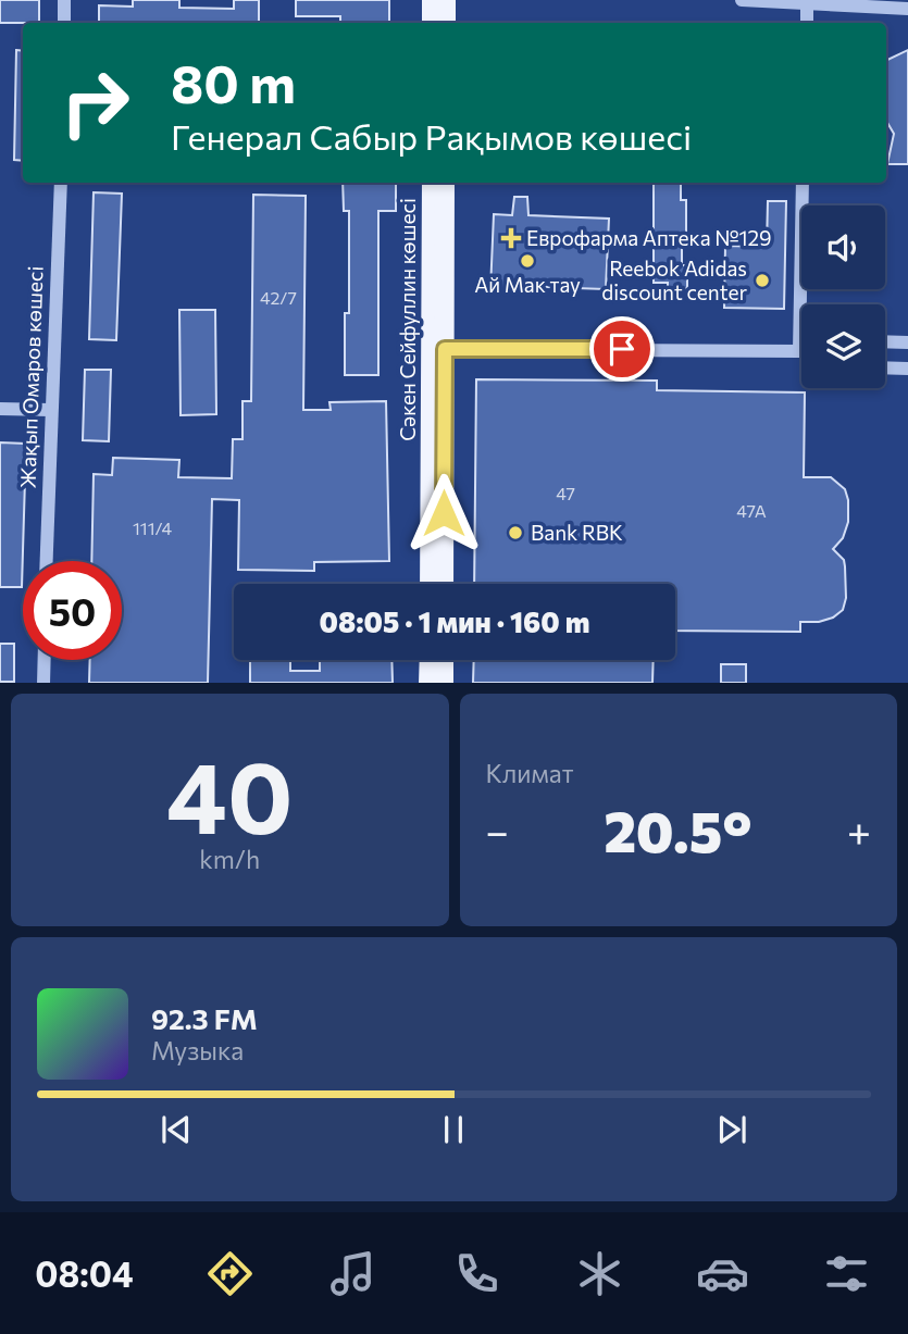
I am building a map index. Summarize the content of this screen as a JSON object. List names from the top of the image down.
{
  "streets": {
    "main road": ["Сәкен Сейфуллин көшесі"],
    "street": ["Жақып Омаров көшесі"]
  },
  "places": {
    "health": ["Еврофарма Аптека №129"],
    "other": ["Ай Мак тау", "Reebok Adidas discount center", "Bank RBK"]
  },
  "house_numbers": [
    "42/7",
    "47",
    "47А",
    "111/4"
  ],
  "page": {
    "turn": ["80 m", "Генерал Сабыр Рақымов көшесі"],
    "limit": "50",
    "trip": "08:05 · 1 мин · 160 m",
    "tile": [
      ["40", "km/h"],
      "Климат"
    ],
    "heat": ["−", "20.5°", "+"],
    "song": ["92.3 FM", "Музыка"],
    "tabs": "08:04"
  }
}
